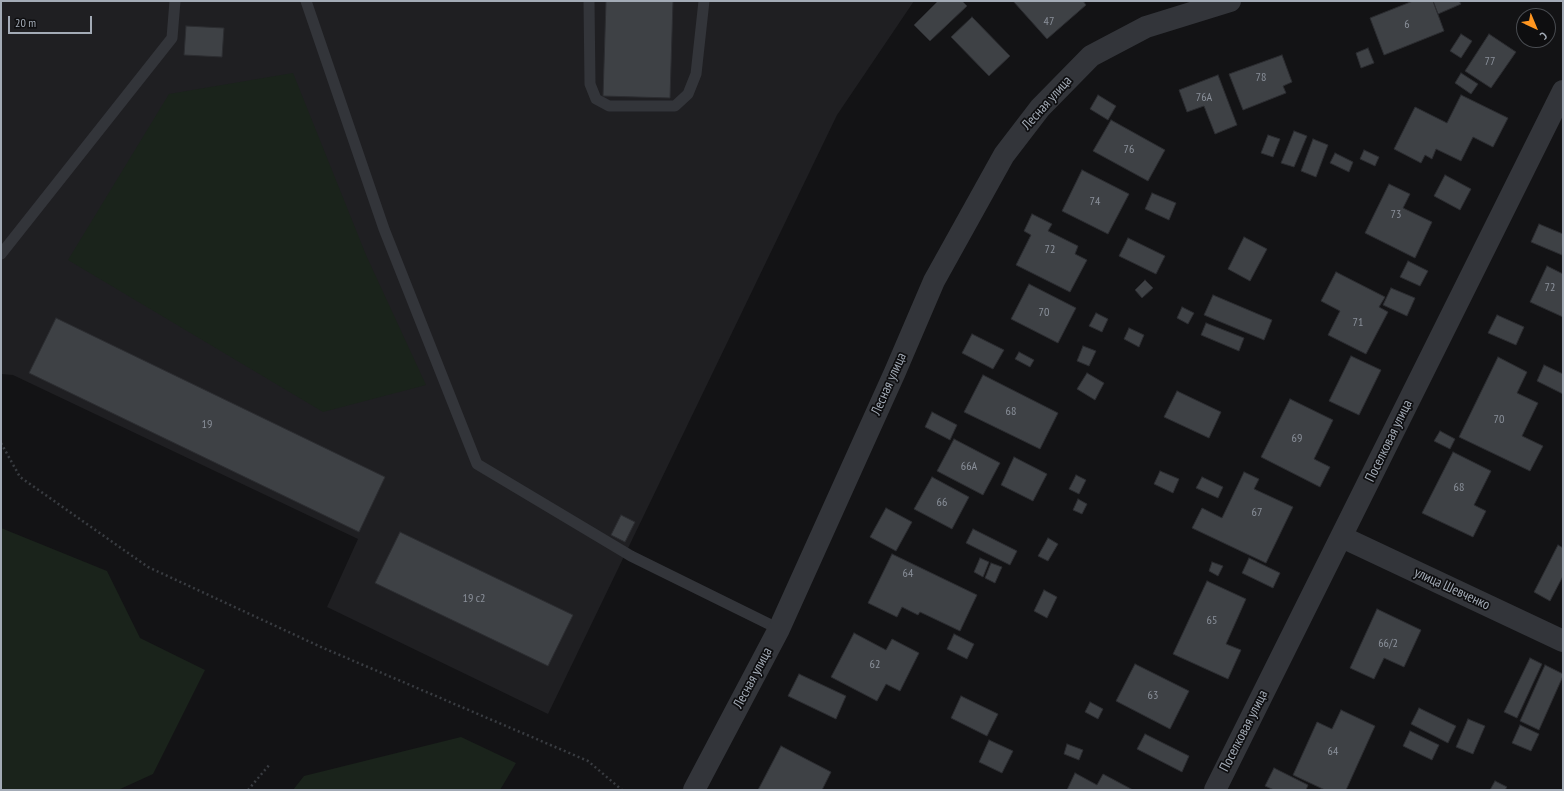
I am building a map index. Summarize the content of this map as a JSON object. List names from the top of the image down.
{
  "streets": {
    "street": ["Лесная улица", "Поселковая улица", "улица Шевченко"]
  },
  "crossings": [
    ["Поселковая улица", "улица Шевченко"]
  ],
  "house_numbers": [
    "47",
    "6",
    "77",
    "78",
    "76А",
    "76",
    "74",
    "73",
    "72",
    "72",
    "70",
    "71",
    "68",
    "70",
    "19",
    "69",
    "66А",
    "68",
    "66",
    "67",
    "64",
    "19 с2",
    "65",
    "66/2",
    "62",
    "63",
    "64"
  ],
  "scale_bar": "20 m",
  "north": "bottom right"
}
